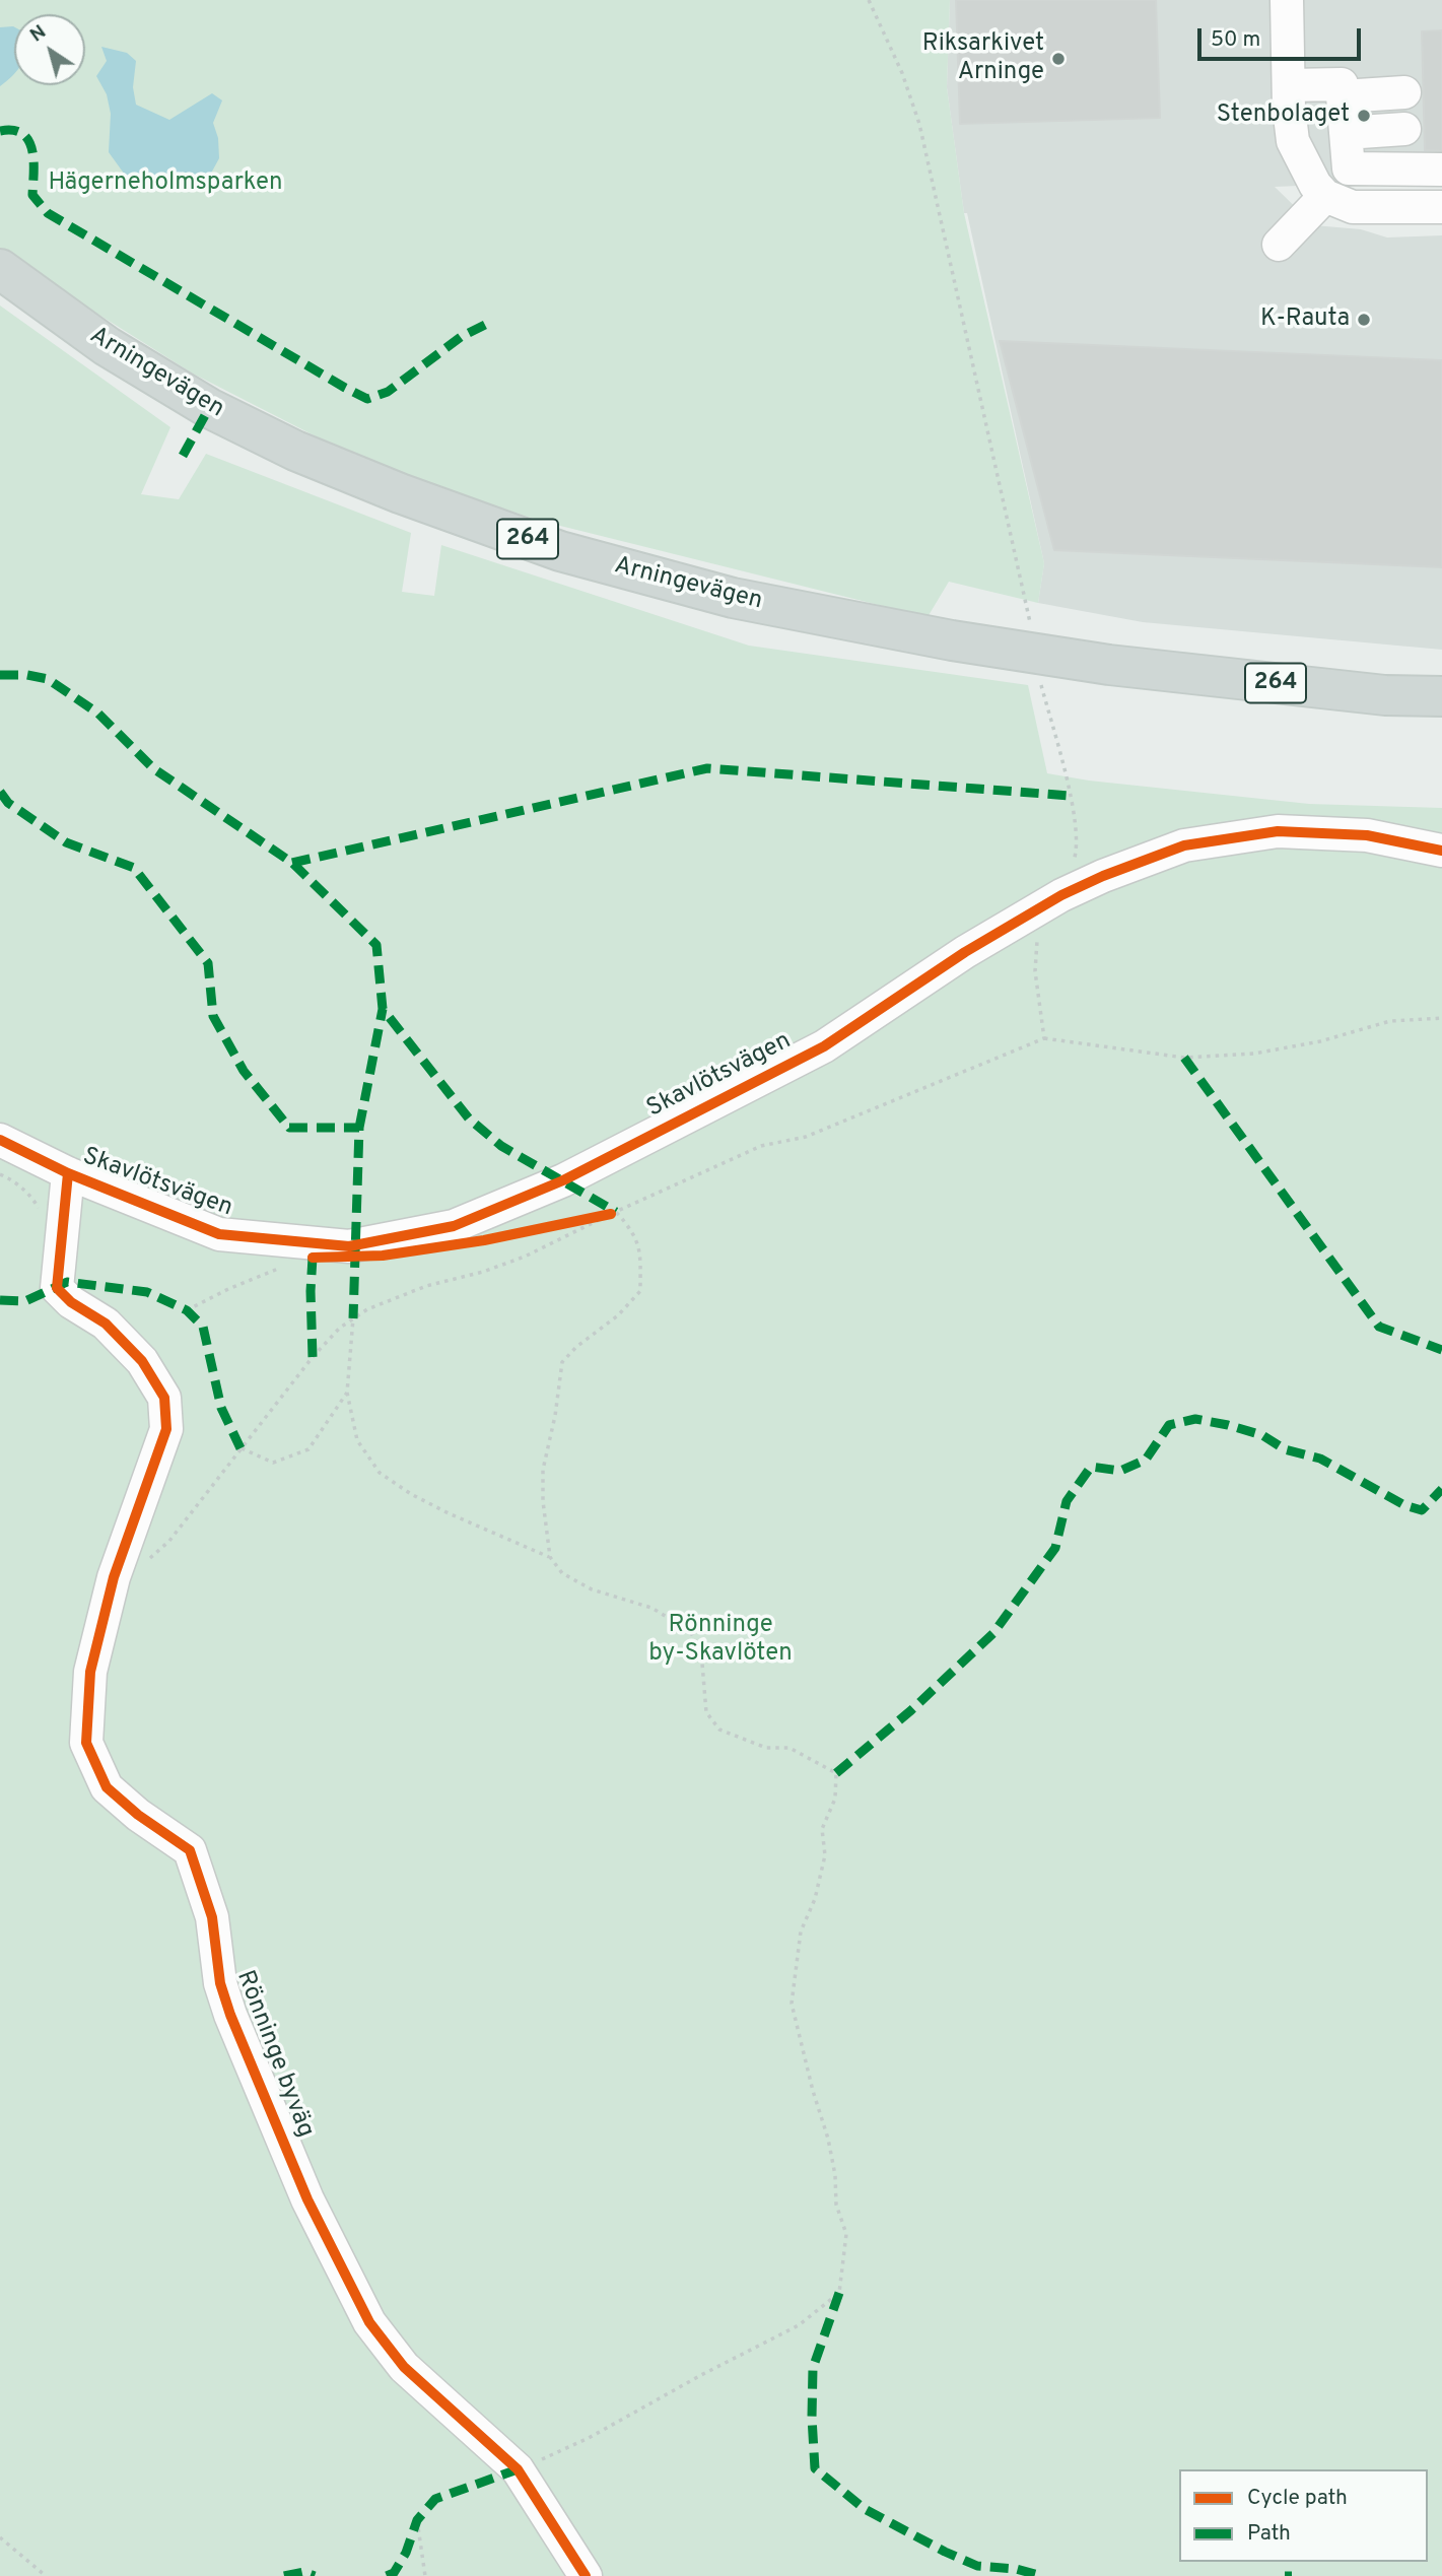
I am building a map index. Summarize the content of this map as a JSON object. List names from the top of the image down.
{
  "streets": {
    "main road": ["Arningevägen", "264"],
    "street": ["Skavlötsvägen", "Rönninge byväg"]
  },
  "crossings": [
    ["Skavlötsvägen", "Rönninge byväg"]
  ],
  "parks": ["Hägerneholmsparken", "Rönninge by-Skavlöten"],
  "places": ["Riksarkivet Arninge", "Stenbolaget", "K-Rauta"],
  "legend": ["Cycle path", "Path"],
  "scale_bar": "50 m",
  "north": "top left"
}
